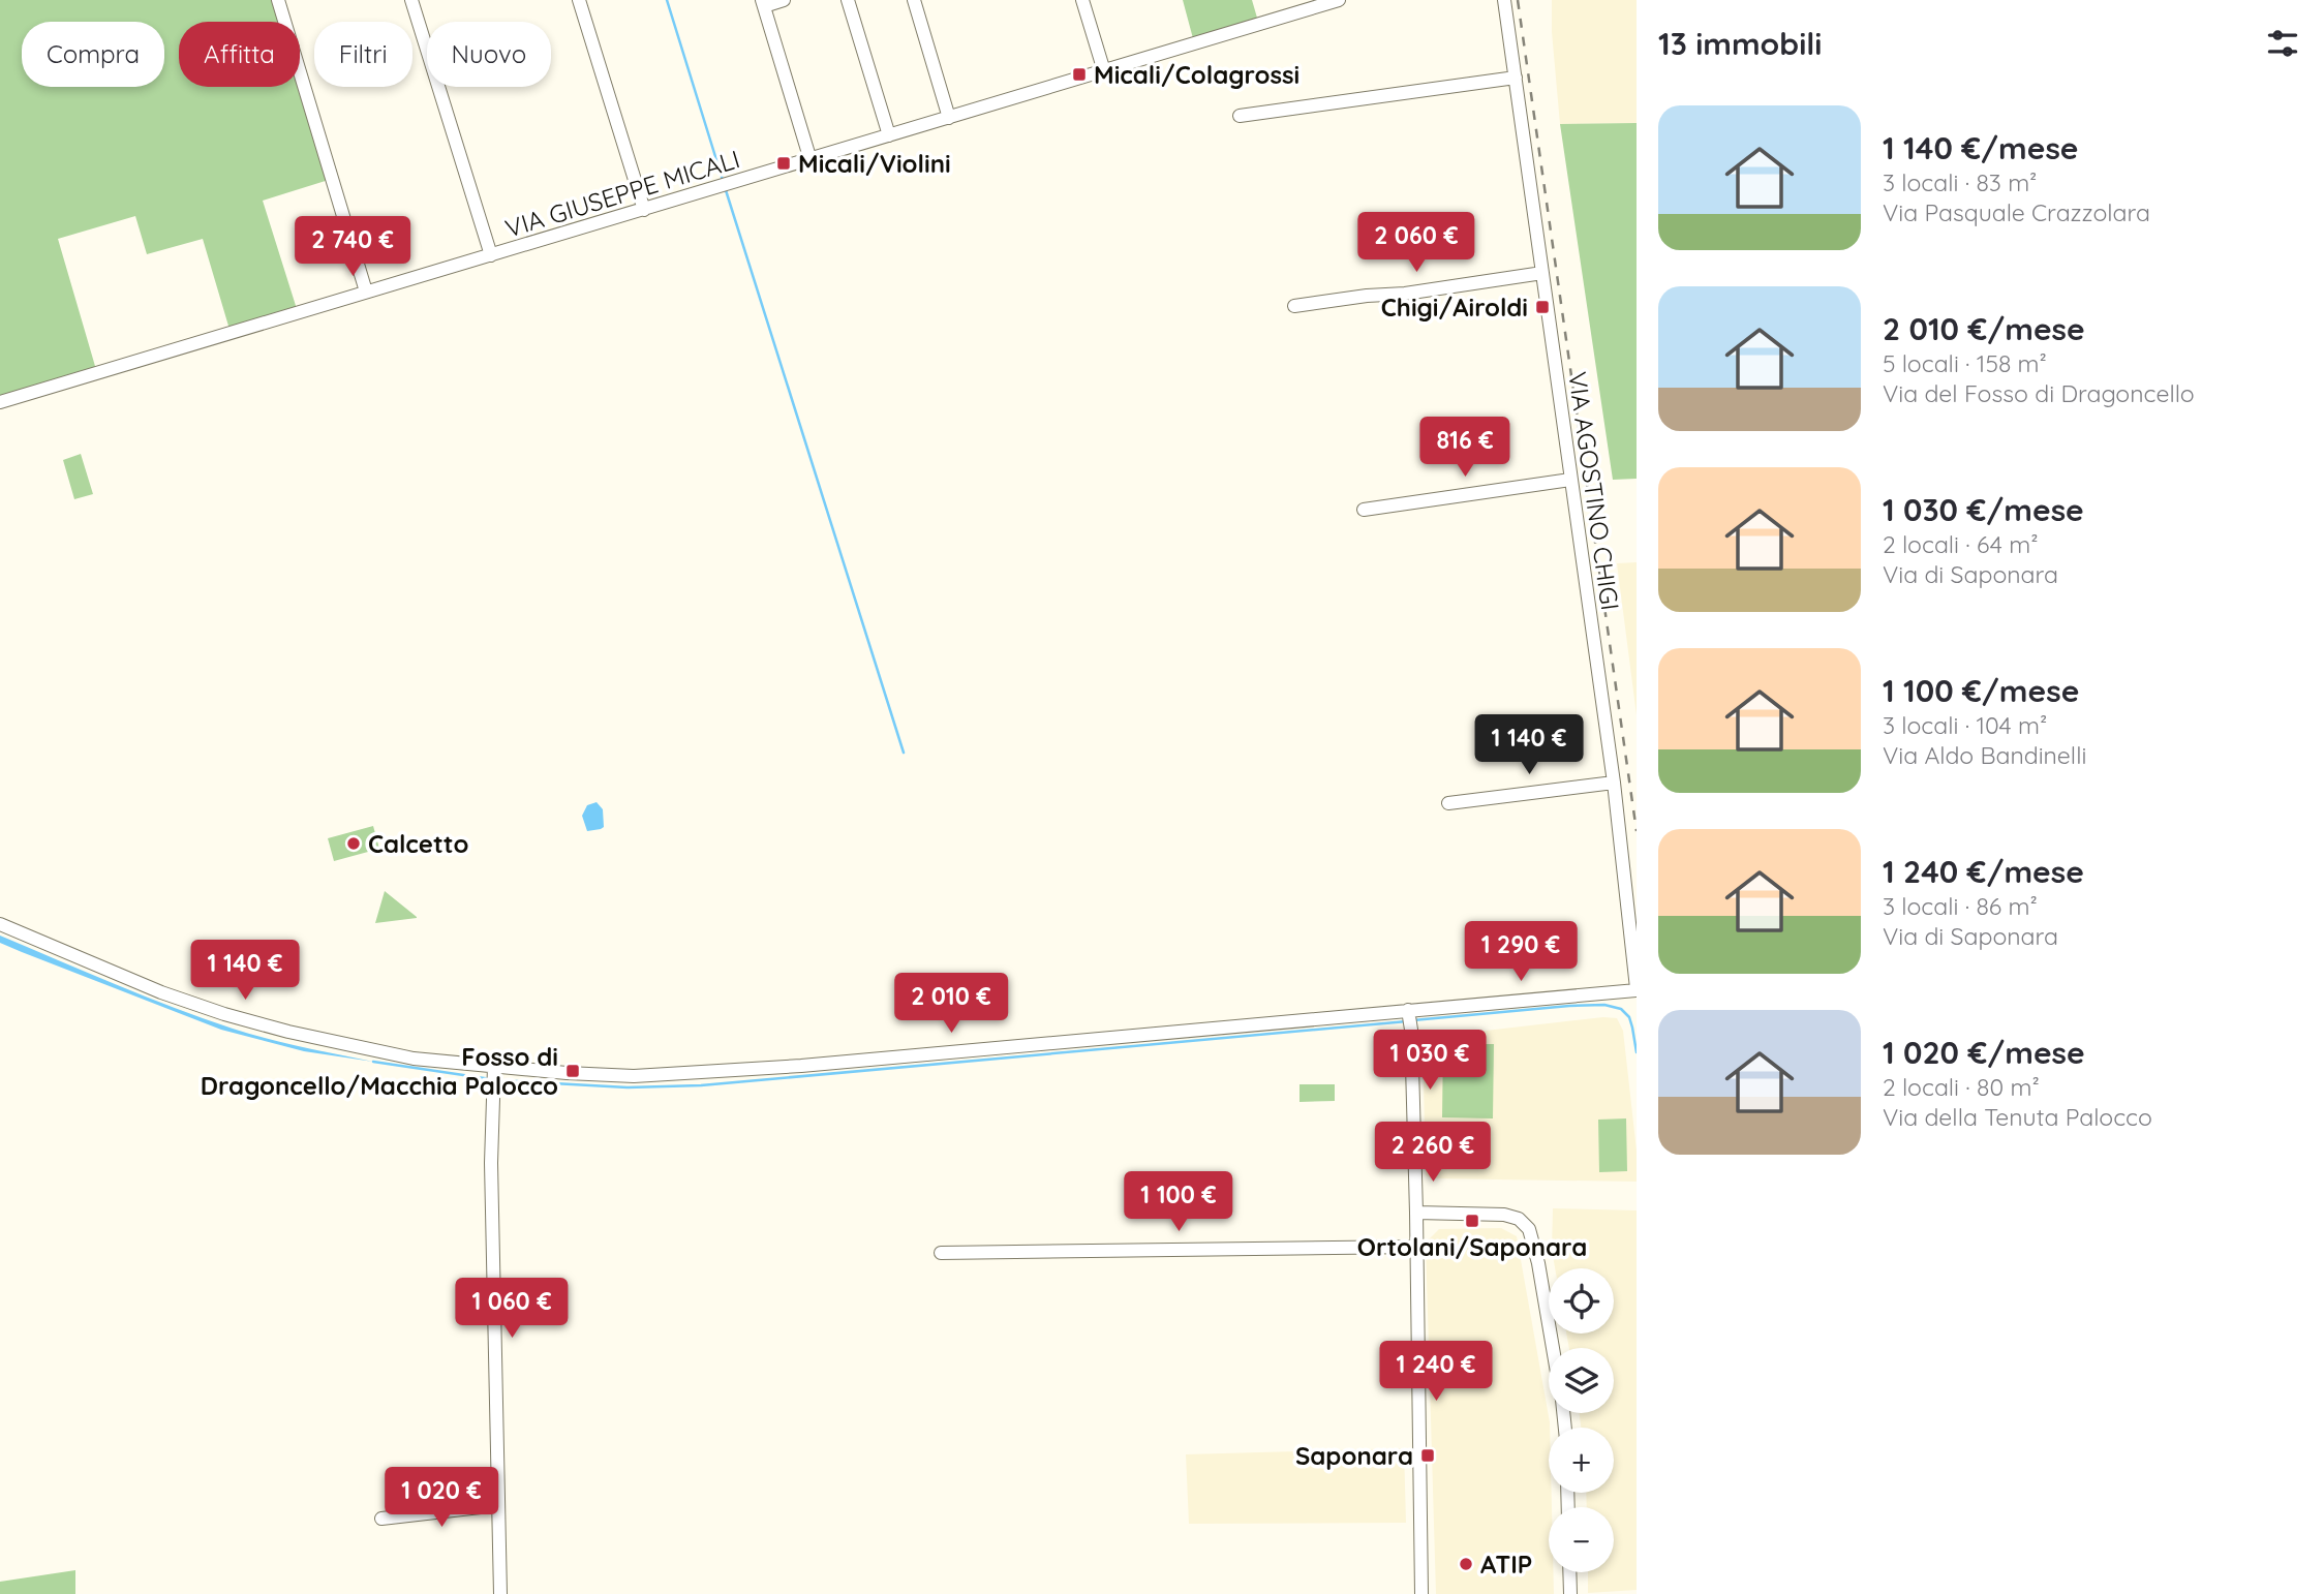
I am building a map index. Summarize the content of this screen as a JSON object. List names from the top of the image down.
{
  "streets": {
    "street": ["VIA GIUSEPPE MICALI", "VIA AGOSTINO CHIGI"]
  },
  "places": {
    "transit": [
      "Micali/Colagrossi",
      "Micali/Violini",
      "Chigi/Airoldi",
      "Fosso di Dragoncello/Macchia Palocco",
      "Ortolani/Saponara",
      "Saponara"
    ],
    "other": ["Calcetto", "ATIP"]
  },
  "page": {
    "heading": "13 immobili",
    "chip": [
      "Compra",
      "Affitta",
      "Filtri",
      "Nuovo"
    ],
    "list": [
      {
        "name": "1 140 €/mese",
        "note": "3 locali · 83 m² · Via Pasquale Crazzolara"
      },
      {
        "name": "2 010 €/mese",
        "note": "5 locali · 158 m² · Via del Fosso di Dragoncello"
      },
      {
        "name": "1 030 €/mese",
        "note": "2 locali · 64 m² · Via di Saponara"
      },
      {
        "name": "1 100 €/mese",
        "note": "3 locali · 104 m² · Via Aldo Bandinelli"
      },
      {
        "name": "1 240 €/mese",
        "note": "3 locali · 86 m² · Via di Saponara"
      },
      {
        "name": "1 020 €/mese",
        "note": "2 locali · 80 m² · Via della Tenuta Palocco"
      }
    ],
    "price": [
      "2 060 €",
      "2 740 €",
      "816 €",
      "1 140 €",
      "1 290 €",
      "1 140 €",
      "2 010 €",
      "1 030 €",
      "2 260 €",
      "1 100 €",
      "1 060 €",
      "1 240 €",
      "1 020 €"
    ],
    "map_buttons": ["+", "−"]
  }
}
